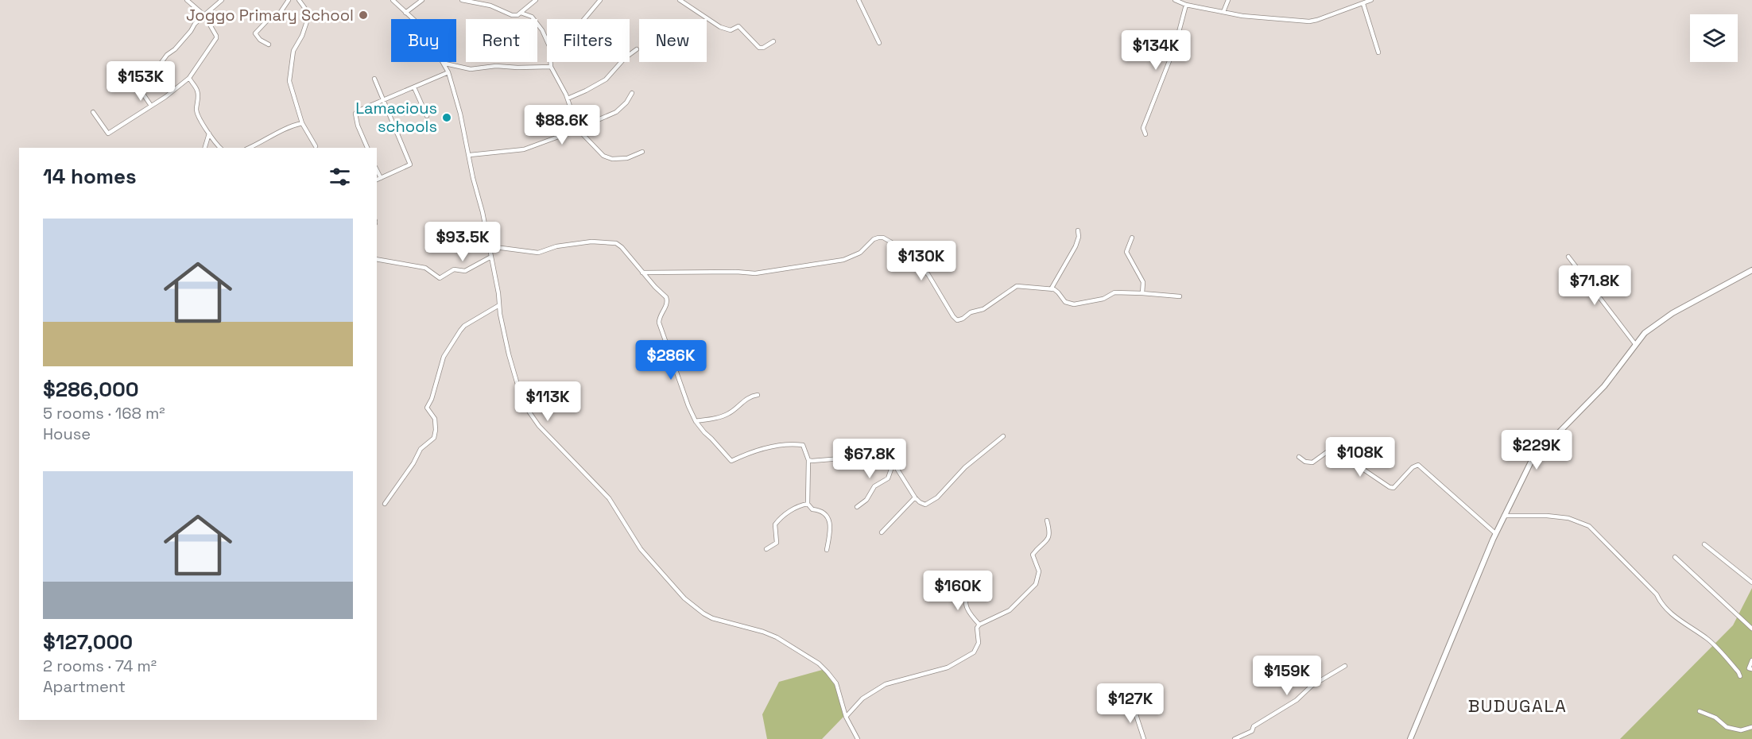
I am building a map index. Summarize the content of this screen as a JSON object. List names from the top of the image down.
{
  "districts": ["BUDUGALA"],
  "places": ["Joggo Primary School", "Lamacious schools"],
  "page": {
    "chip": [
      "Buy",
      "Rent",
      "Filters",
      "New"
    ],
    "price": [
      "$134K",
      "$153K",
      "$88.6K",
      "$93.5K",
      "$130K",
      "$71.8K",
      "$286K",
      "$113K",
      "$229K",
      "$108K",
      "$67.8K",
      "$160K",
      "$159K",
      "$127K"
    ],
    "heading": "14 homes",
    "list": [
      {
        "name": "$286,000",
        "note": "5 rooms · 168 m² · House"
      },
      {
        "name": "$127,000",
        "note": "2 rooms · 74 m² · Apartment"
      }
    ]
  }
}
